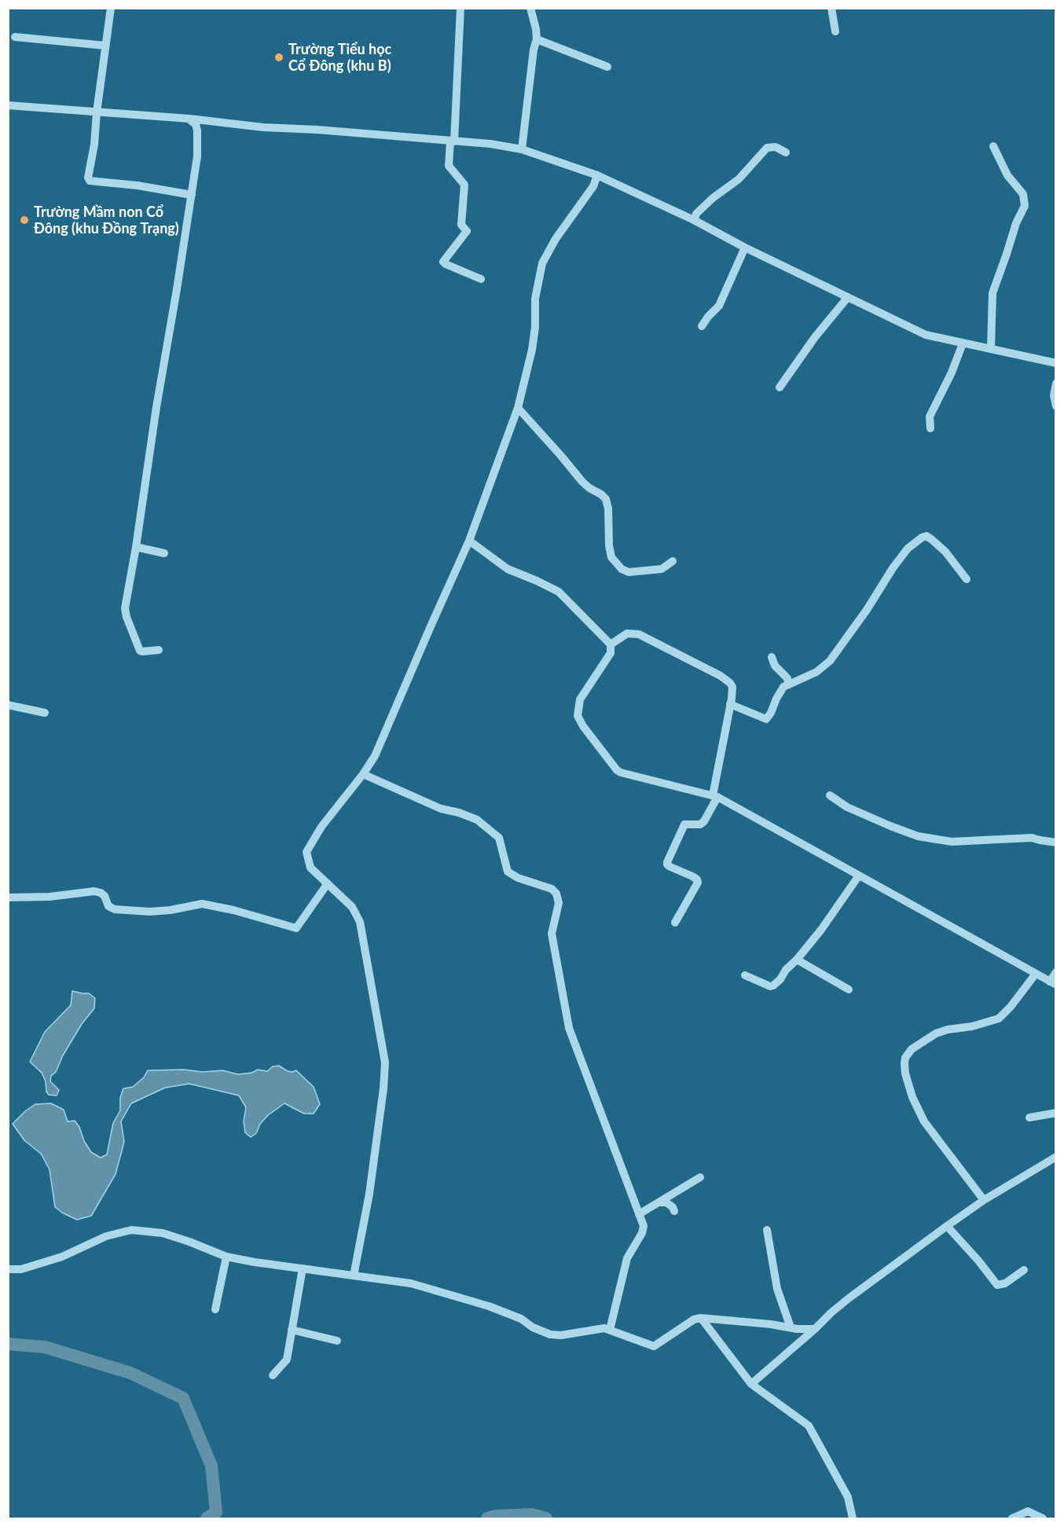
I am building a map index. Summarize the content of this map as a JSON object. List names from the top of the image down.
{
  "places": ["Trường Tiểu học Cổ Đông (khu B)", "Trường Mầm non Cổ Đông (khu Đồng Trạng)"]
}
